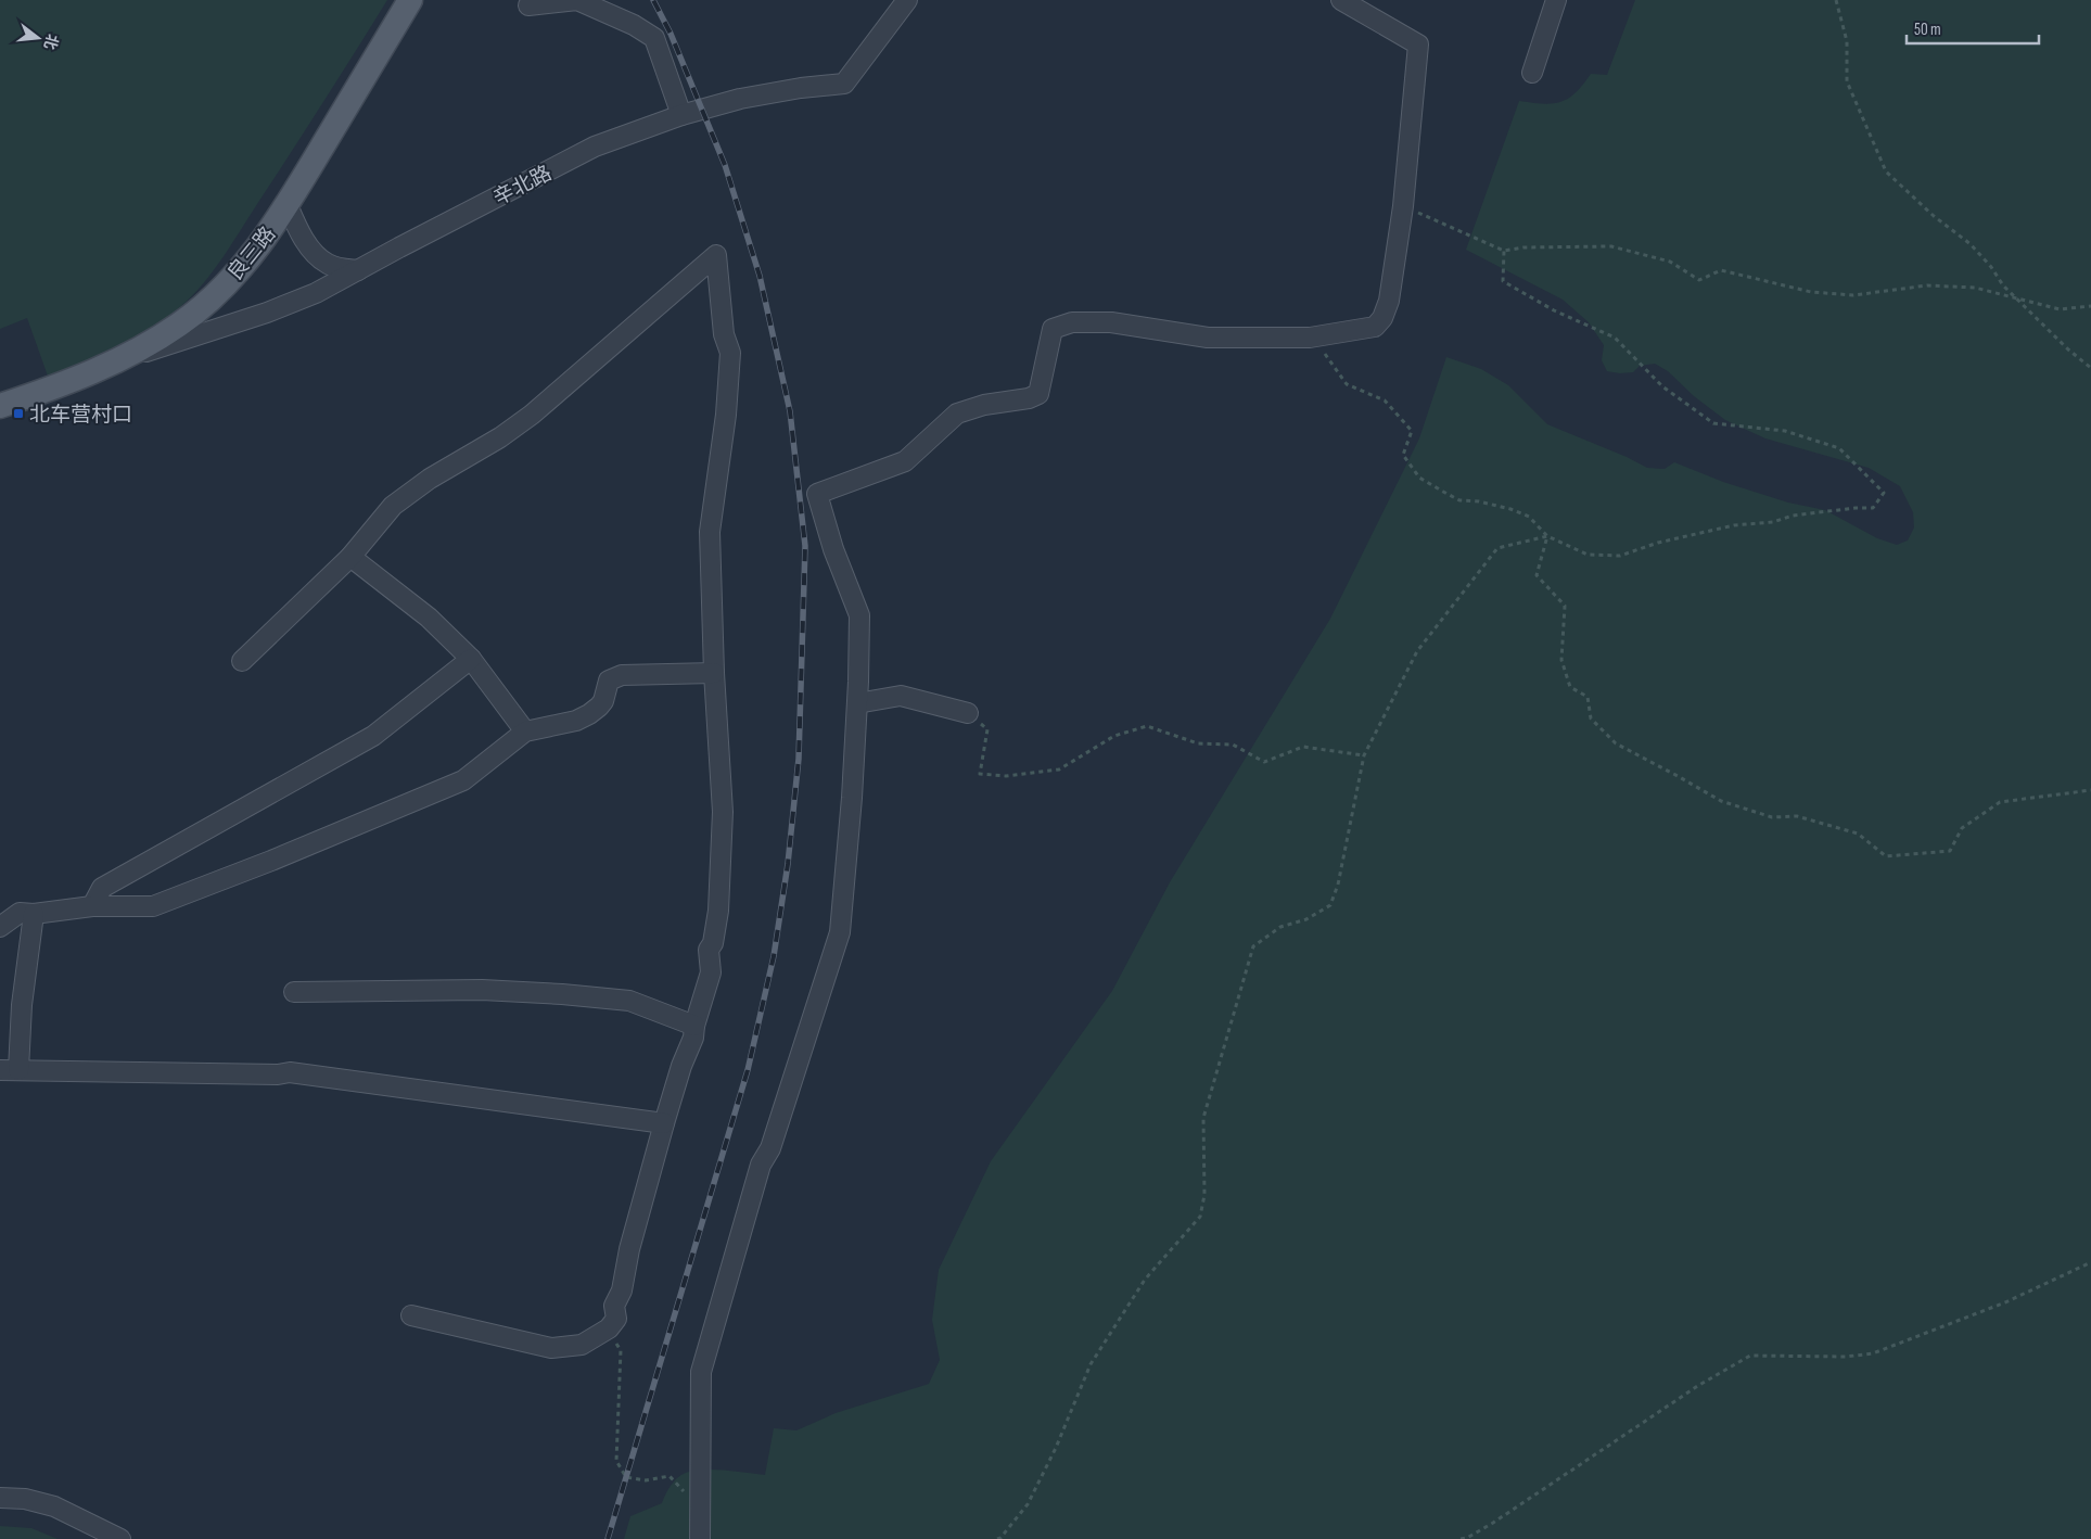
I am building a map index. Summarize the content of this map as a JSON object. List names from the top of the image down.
{
  "streets": {
    "main road": ["良三路"],
    "street": ["辛北路"]
  },
  "crossings": [
    ["辛北路", "良三路"]
  ],
  "places": {
    "transit": ["北车营村口"]
  },
  "scale_bar": "50 m",
  "north": "right"
}
